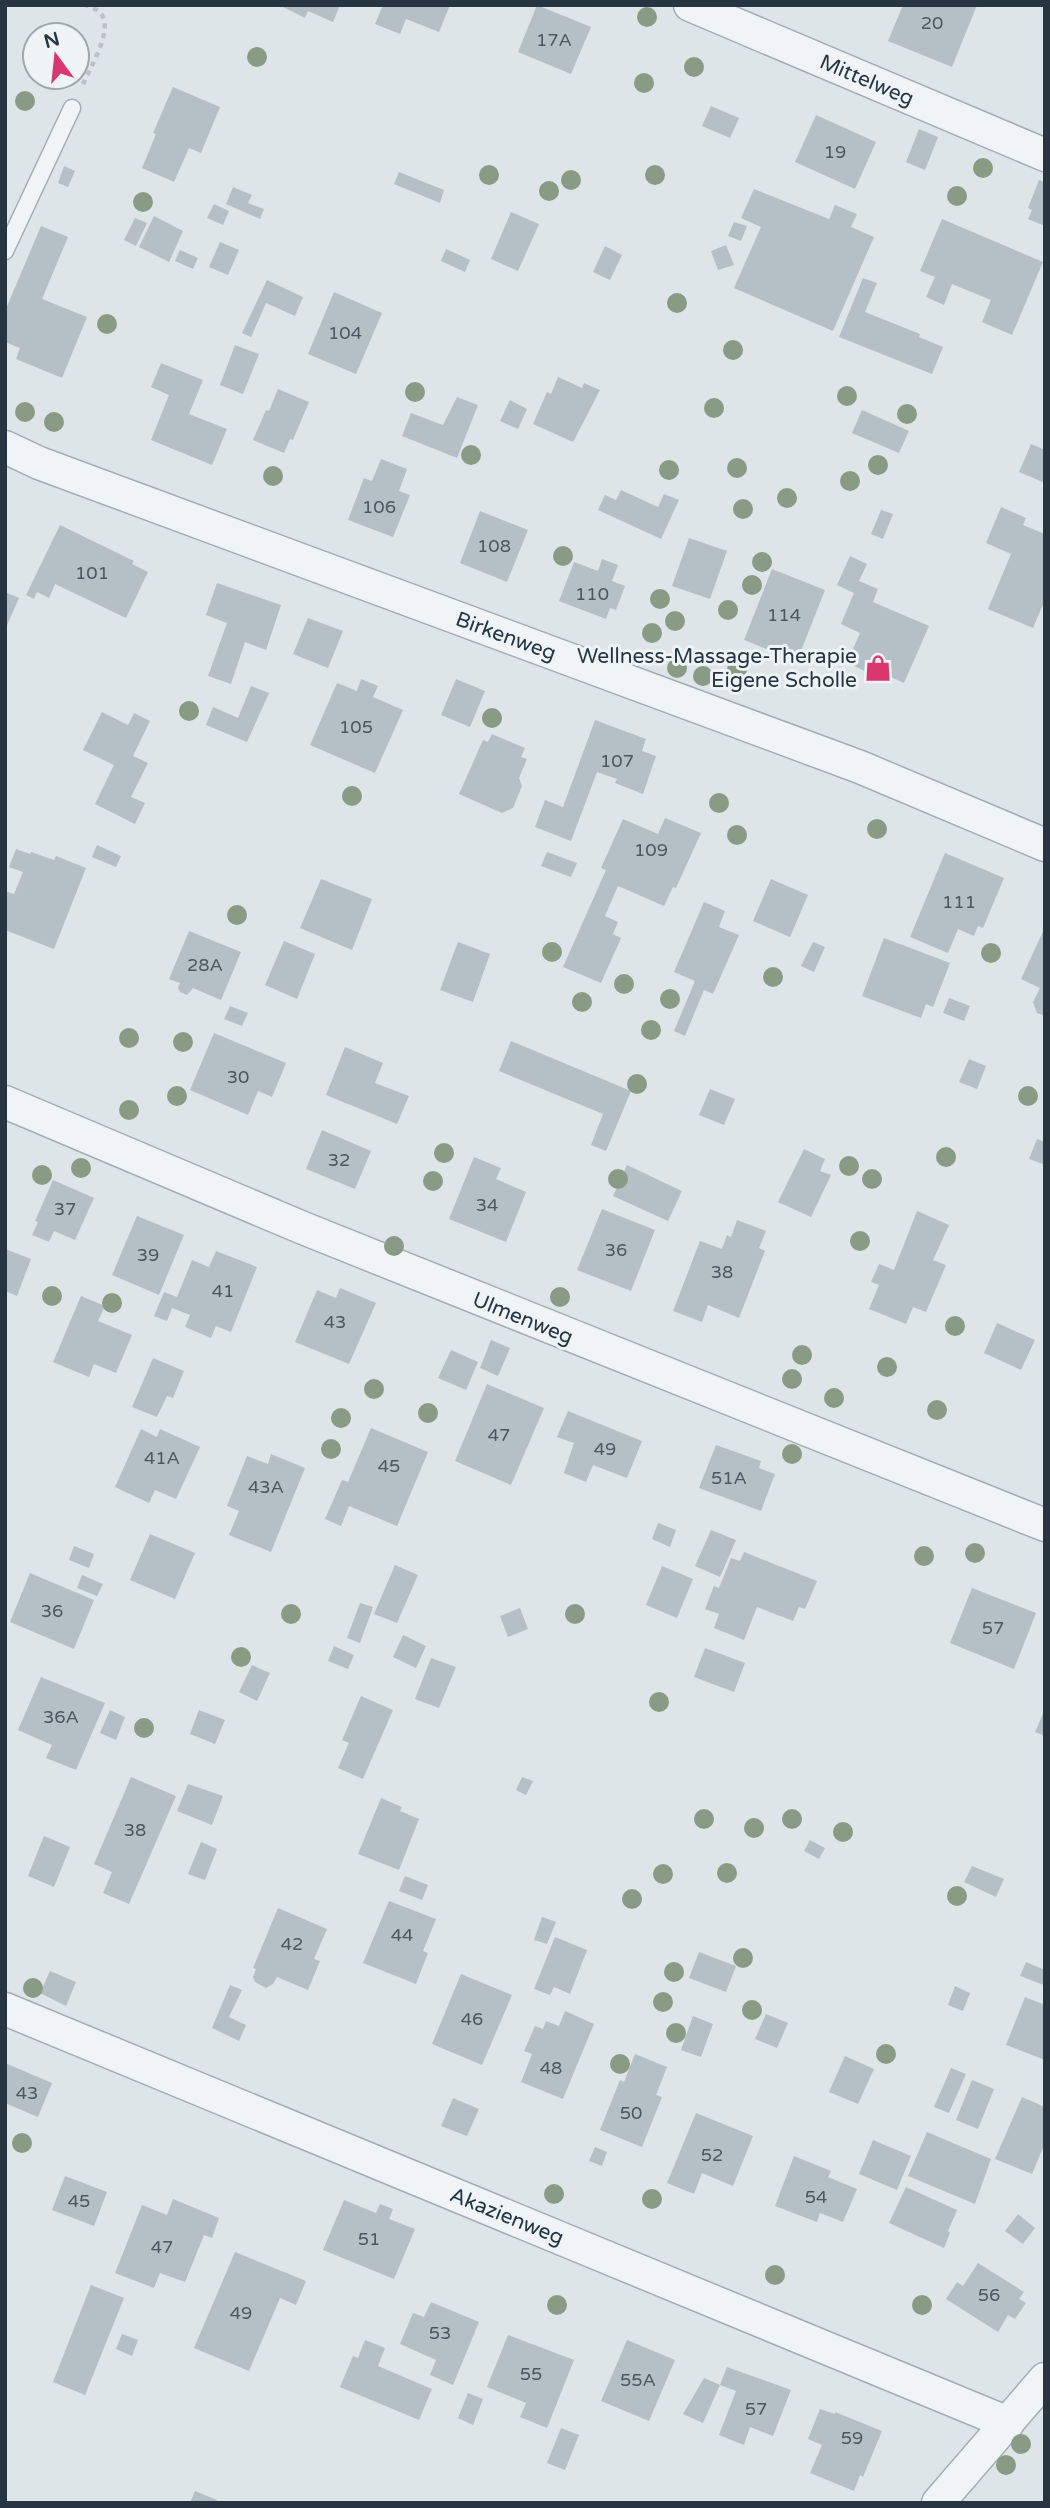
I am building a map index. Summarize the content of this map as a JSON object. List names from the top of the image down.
{
  "streets": {
    "street": [
      "Mittelweg",
      "Birkenweg",
      "Ulmenweg",
      "Akazienweg"
    ]
  },
  "places": {
    "shop": ["Wellness-Massage-Therapie Eigene Scholle"]
  },
  "house_numbers": [
    "20",
    "17A",
    "19",
    "104",
    "106",
    "108",
    "101",
    "110",
    "114",
    "105",
    "107",
    "109",
    "111",
    "28A",
    "30",
    "32",
    "34",
    "37",
    "36",
    "39",
    "38",
    "41",
    "43",
    "47",
    "49",
    "41A",
    "45",
    "51A",
    "43A",
    "36",
    "57",
    "36A",
    "38",
    "44",
    "42",
    "46",
    "48",
    "43",
    "50",
    "52",
    "54",
    "45",
    "51",
    "47",
    "56",
    "49",
    "53",
    "55",
    "55A",
    "57",
    "59"
  ],
  "north": "top"
}
